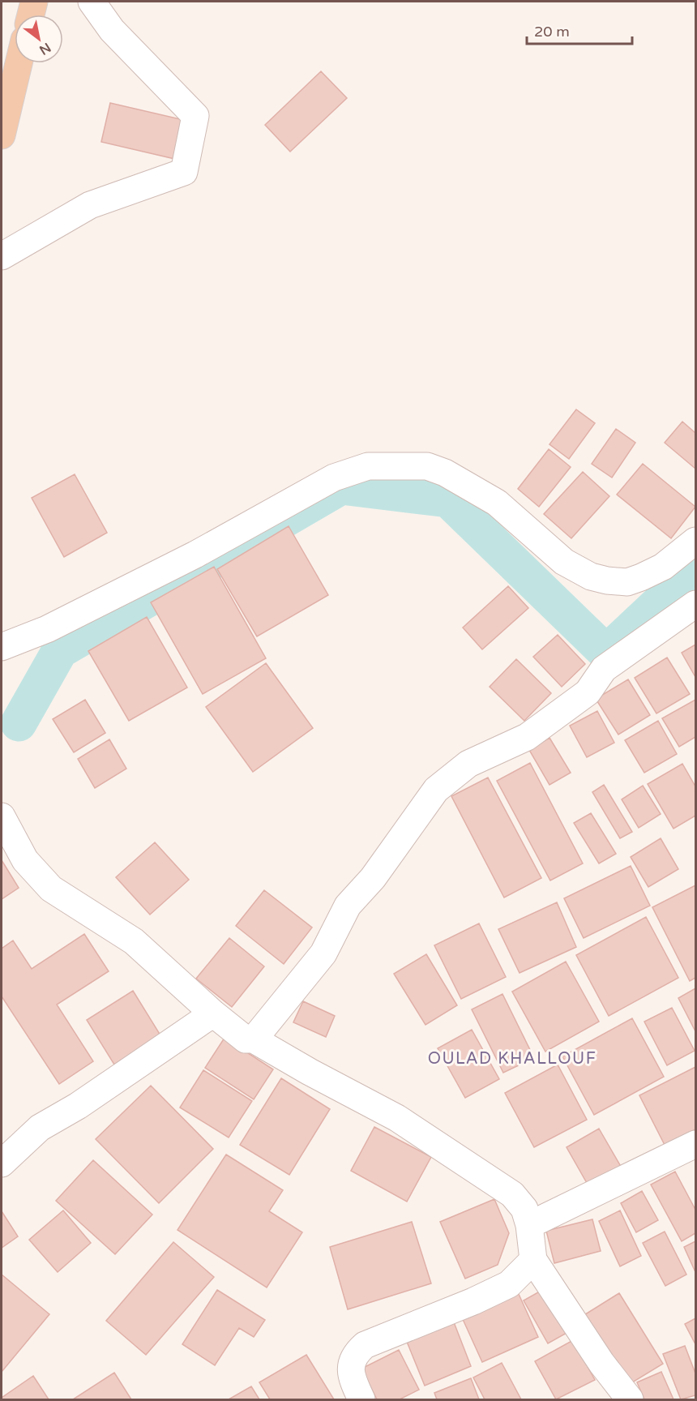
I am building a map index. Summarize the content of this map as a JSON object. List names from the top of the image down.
{
  "districts": ["OULAD KHALLOUF"],
  "scale_bar": "20 m",
  "north": "bottom right"
}
